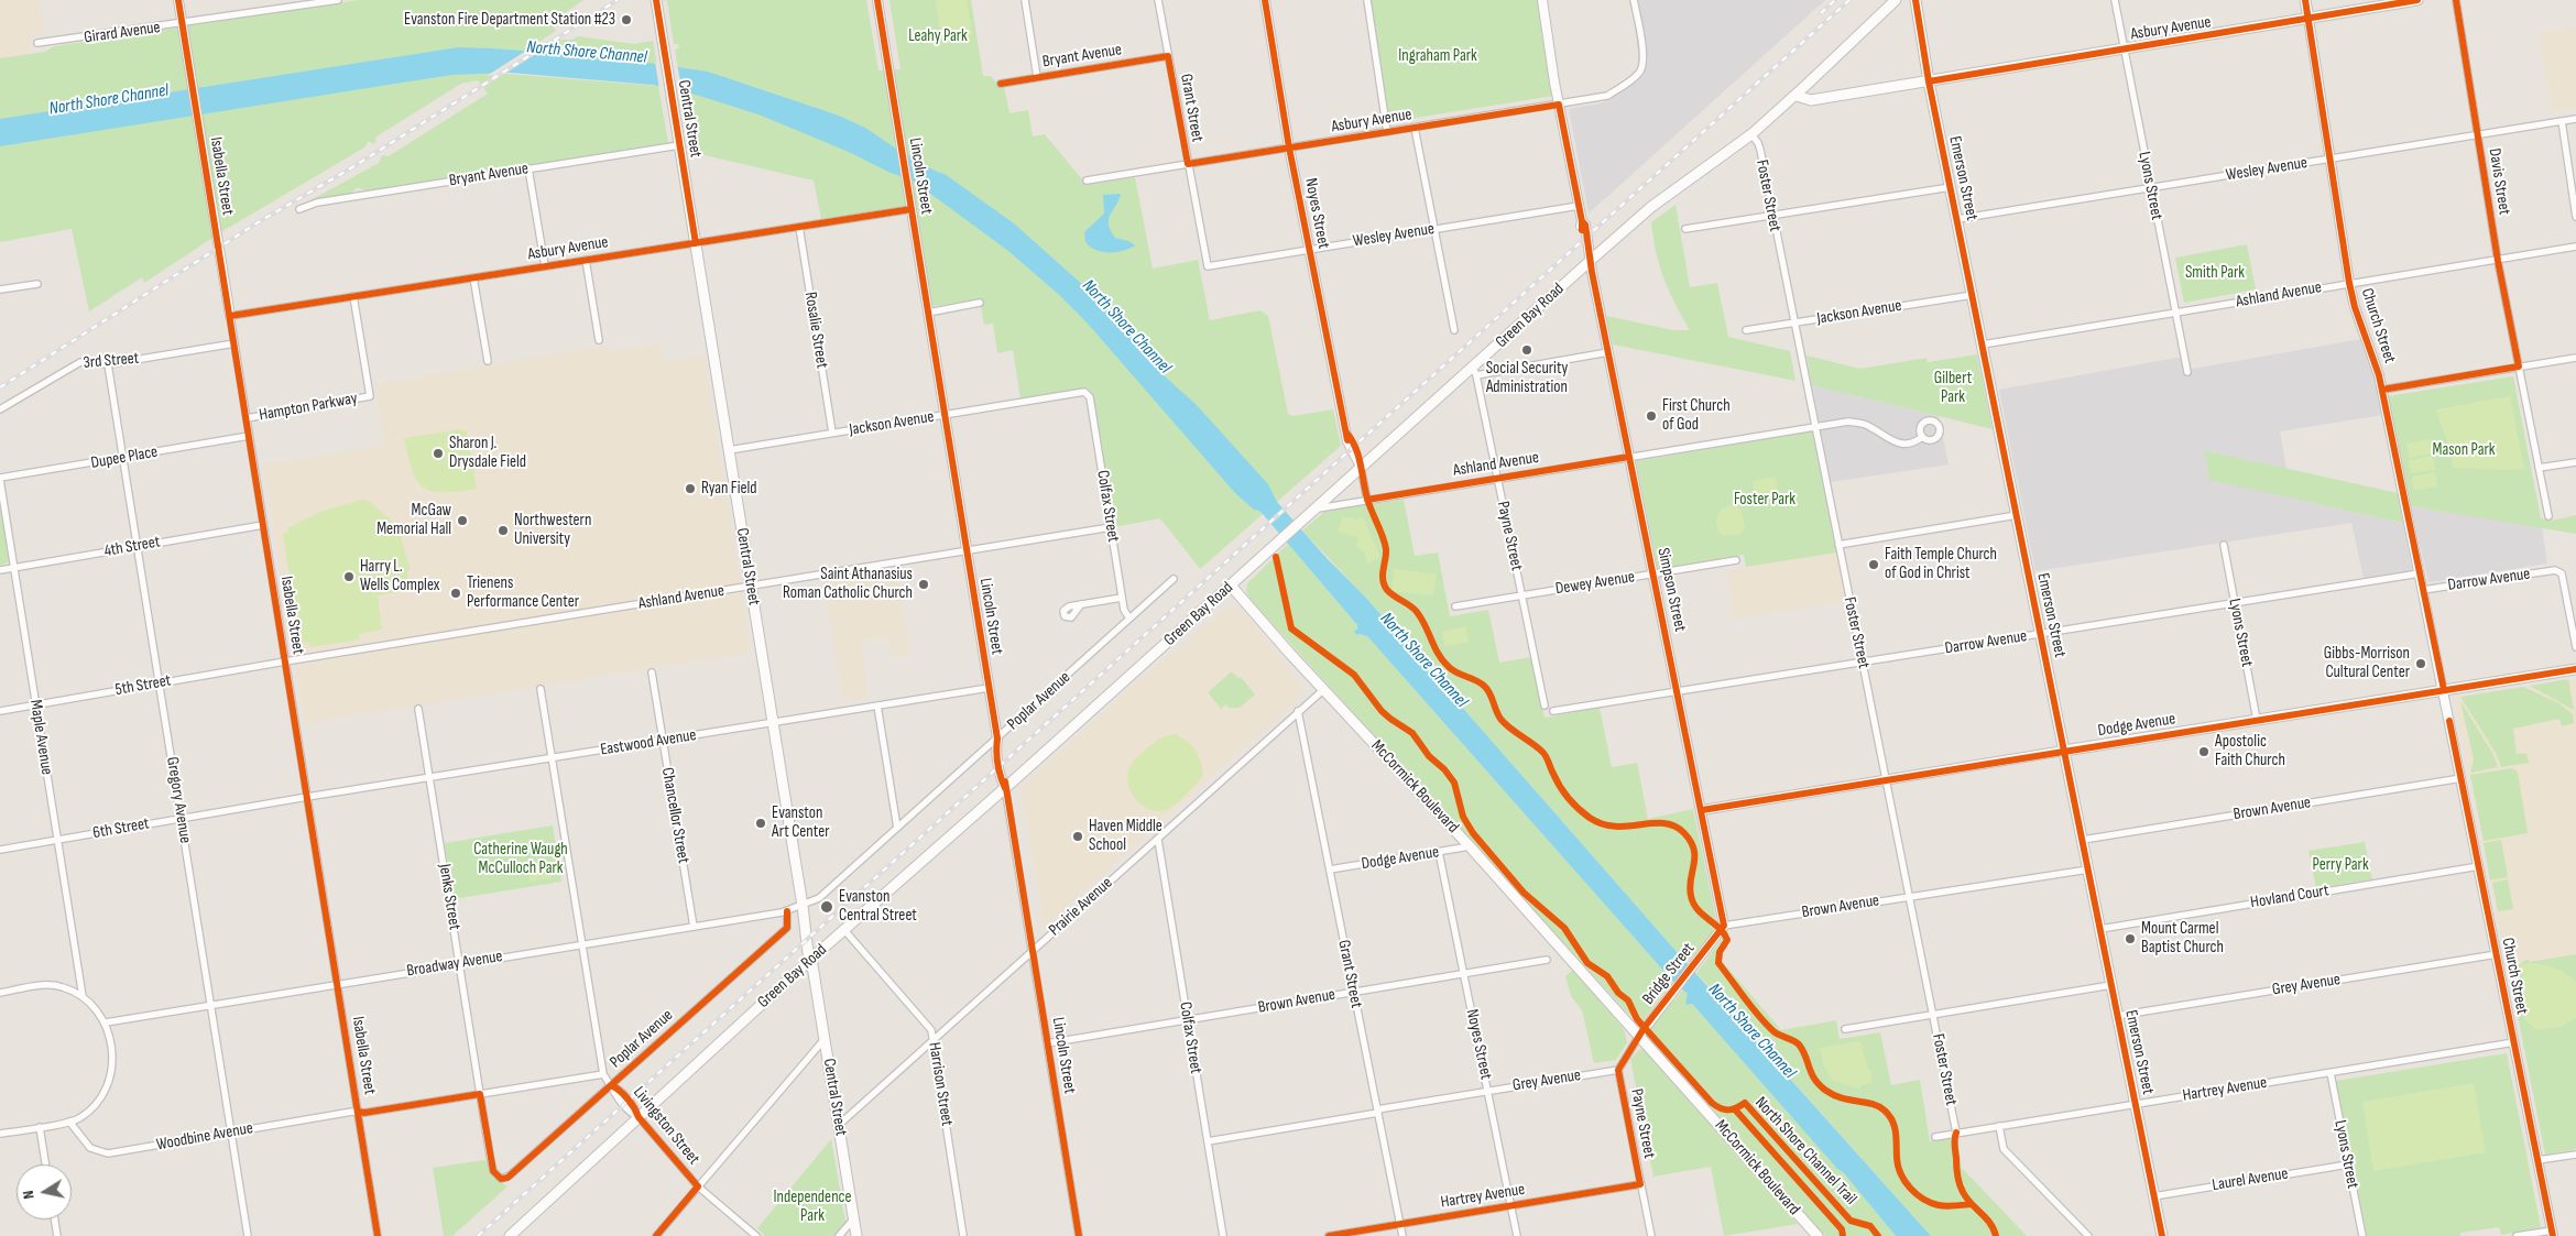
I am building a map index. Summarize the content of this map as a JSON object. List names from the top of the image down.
{
  "streets": {
    "main road": [
      "Asbury Avenue",
      "Central Street",
      "Emerson Street",
      "Green Bay Road",
      "Church Street",
      "Dodge Avenue",
      "McCormick Boulevard"
    ],
    "street": [
      "Girard Avenue",
      "Bryant Avenue",
      "Grant Street",
      "Wesley Avenue",
      "Isabella Street",
      "Lincoln Street",
      "Davis Street",
      "Lyons Street",
      "Foster Street",
      "Noyes Street",
      "Ashland Avenue",
      "Jackson Avenue",
      "Rosalie Street",
      "3rd Street",
      "Hampton Parkway",
      "Dupee Place",
      "Colfax Street",
      "Payne Street",
      "4th Street",
      "Darrow Avenue",
      "Dewey Avenue",
      "Simpson Street",
      "5th Street",
      "Poplar Avenue",
      "Maple Avenue",
      "Eastwood Avenue",
      "Gregory Avenue",
      "Brown Avenue",
      "Chancellor Street",
      "6th Street",
      "Jenks Street",
      "Hovland Court",
      "Prairie Avenue",
      "Broadway Avenue",
      "Bridge Street",
      "Grey Avenue",
      "Harrison Street",
      "Hartrey Avenue",
      "Livingston Street",
      "Woodbine Avenue",
      "Laurel Avenue"
    ],
    "cycle path": ["North Shore Channel Trail"]
  },
  "crossings": [
    ["Asbury Avenue", "Grant Street"],
    ["Asbury Avenue", "Central Street"],
    ["Asbury Avenue", "Isabella Street"],
    ["Asbury Avenue", "Lincoln Street"],
    ["Asbury Avenue", "Emerson Street"],
    ["Asbury Avenue", "Lyons Street"],
    ["Asbury Avenue", "Noyes Street"],
    ["Asbury Avenue", "Green Bay Road"],
    ["Asbury Avenue", "Church Street"],
    ["Asbury Avenue", "Rosalie Street"],
    ["Asbury Avenue", "Hampton Parkway"],
    ["Asbury Avenue", "Simpson Street"],
    ["Girard Avenue", "Isabella Street"],
    ["Bryant Avenue", "Grant Street"],
    ["Bryant Avenue", "Central Street"],
    ["Grant Street", "Wesley Avenue"],
    ["Grant Street", "Dodge Avenue"],
    ["Grant Street", "Brown Avenue"],
    ["Grant Street", "Prairie Avenue"],
    ["Grant Street", "Grey Avenue"],
    ["Grant Street", "Hartrey Avenue"],
    ["Central Street", "Ashland Avenue"],
    ["Central Street", "Jackson Avenue"],
    ["Central Street", "Green Bay Road"],
    ["Central Street", "Poplar Avenue"],
    ["Central Street", "Eastwood Avenue"],
    ["Central Street", "Prairie Avenue"],
    ["Central Street", "Broadway Avenue"],
    ["Wesley Avenue", "Emerson Street"],
    ["Wesley Avenue", "Davis Street"],
    ["Wesley Avenue", "Lyons Street"],
    ["Wesley Avenue", "Noyes Street"],
    ["Wesley Avenue", "Church Street"],
    ["Wesley Avenue", "Simpson Street"],
    ["Isabella Street", "Ashland Avenue"],
    ["Isabella Street", "3rd Street"],
    ["Isabella Street", "Hampton Parkway"],
    ["Isabella Street", "Dupee Place"],
    ["Isabella Street", "4th Street"],
    ["Isabella Street", "5th Street"],
    ["Isabella Street", "Eastwood Avenue"],
    ["Isabella Street", "6th Street"],
    ["Isabella Street", "Broadway Avenue"],
    ["Isabella Street", "Woodbine Avenue"],
    ["Lincoln Street", "Ashland Avenue"],
    ["Lincoln Street", "Jackson Avenue"],
    ["Lincoln Street", "Green Bay Road"],
    ["Lincoln Street", "Poplar Avenue"],
    ["Lincoln Street", "Eastwood Avenue"],
    ["Lincoln Street", "Brown Avenue"],
    ["Lincoln Street", "Prairie Avenue"],
    ["Emerson Street", "Ashland Avenue"],
    ["Emerson Street", "Jackson Avenue"],
    ["Emerson Street", "Darrow Avenue"],
    ["Emerson Street", "Dodge Avenue"],
    ["Emerson Street", "Brown Avenue"],
    ["Emerson Street", "Hovland Court"],
    ["Emerson Street", "Grey Avenue"],
    ["Emerson Street", "Hartrey Avenue"],
    ["Emerson Street", "Laurel Avenue"],
    ["Davis Street", "Ashland Avenue"],
    ["Lyons Street", "Ashland Avenue"],
    ["Lyons Street", "Darrow Avenue"],
    ["Lyons Street", "Dodge Avenue"],
    ["Lyons Street", "Hartrey Avenue"],
    ["Lyons Street", "Laurel Avenue"],
    ["Foster Street", "Ashland Avenue"],
    ["Foster Street", "Jackson Avenue"],
    ["Foster Street", "Green Bay Road"],
    ["Foster Street", "Darrow Avenue"],
    ["Foster Street", "Dodge Avenue"],
    ["Foster Street", "Brown Avenue"],
    ["Foster Street", "Hartrey Avenue"],
    ["Noyes Street", "Ashland Avenue"],
    ["Noyes Street", "Green Bay Road"],
    ["Noyes Street", "Dodge Avenue"],
    ["Noyes Street", "Brown Avenue"],
    ["Noyes Street", "Grey Avenue"],
    ["Noyes Street", "Hartrey Avenue"],
    ["Ashland Avenue", "Green Bay Road"],
    ["Ashland Avenue", "Church Street"],
    ["Ashland Avenue", "Colfax Street"],
    ["Ashland Avenue", "Payne Street"],
    ["Ashland Avenue", "Simpson Street"],
    ["Ashland Avenue", "5th Street"],
    ["Jackson Avenue", "Rosalie Street"],
    ["Jackson Avenue", "Colfax Street"],
    ["Green Bay Road", "Payne Street"],
    ["Green Bay Road", "Simpson Street"],
    ["Green Bay Road", "McCormick Boulevard"],
    ["Green Bay Road", "Harrison Street"],
    ["Green Bay Road", "Livingston Street"],
    ["Church Street", "Darrow Avenue"],
    ["Church Street", "Dodge Avenue"],
    ["Church Street", "Brown Avenue"],
    ["Church Street", "Hovland Court"],
    ["Church Street", "Grey Avenue"],
    ["Church Street", "Hartrey Avenue"],
    ["3rd Street", "Gregory Avenue"],
    ["Dupee Place", "Maple Avenue"],
    ["Dupee Place", "Gregory Avenue"],
    ["Colfax Street", "Poplar Avenue"],
    ["Colfax Street", "Brown Avenue"],
    ["Colfax Street", "Prairie Avenue"],
    ["Colfax Street", "Grey Avenue"],
    ["Payne Street", "Dewey Avenue"],
    ["Payne Street", "Bridge Street"],
    ["Payne Street", "Grey Avenue"],
    ["Payne Street", "Hartrey Avenue"],
    ["4th Street", "Maple Avenue"],
    ["4th Street", "Gregory Avenue"],
    ["Darrow Avenue", "Simpson Street"],
    ["Dewey Avenue", "Simpson Street"],
    ["Simpson Street", "Dodge Avenue"],
    ["Simpson Street", "Brown Avenue"],
    ["Simpson Street", "Bridge Street"],
    ["5th Street", "Maple Avenue"],
    ["5th Street", "Gregory Avenue"],
    ["Poplar Avenue", "Jenks Street"],
    ["Poplar Avenue", "Broadway Avenue"],
    ["Poplar Avenue", "Livingston Street"],
    ["Dodge Avenue", "McCormick Boulevard"],
    ["Maple Avenue", "6th Street"],
    ["Eastwood Avenue", "Chancellor Street"],
    ["Eastwood Avenue", "6th Street"],
    ["Eastwood Avenue", "Jenks Street"],
    ["Eastwood Avenue", "Livingston Street"],
    ["McCormick Boulevard", "Prairie Avenue"],
    ["McCormick Boulevard", "Bridge Street"],
    ["Gregory Avenue", "6th Street"],
    ["Gregory Avenue", "Broadway Avenue"],
    ["Gregory Avenue", "Woodbine Avenue"],
    ["Brown Avenue", "Bridge Street"],
    ["Chancellor Street", "Broadway Avenue"],
    ["Jenks Street", "Broadway Avenue"],
    ["Jenks Street", "Woodbine Avenue"],
    ["Prairie Avenue", "Harrison Street"],
    ["Broadway Avenue", "Livingston Street"],
    ["Bridge Street", "Grey Avenue"],
    ["Livingston Street", "Woodbine Avenue"]
  ],
  "water": ["North Shore Channel"],
  "parks": [
    "Leahy Park",
    "Ingraham Park",
    "Smith Park",
    "Gilbert Park",
    "Mason Park",
    "Foster Park",
    "Catherine Waugh McCulloch Park",
    "Perry Park",
    "Independence Park"
  ],
  "places": [
    "Evanston Fire Department Station #23",
    "Social Security Administration",
    "First Church of God",
    "Sharon J. Drysdale Field",
    "Ryan Field",
    "McGaw Memorial Hall",
    "Northwestern University",
    "Faith Temple Church of God in Christ",
    "Harry L. Wells Complex",
    "Saint Athanasius Roman Catholic Church",
    "Trienens Performance Center",
    "Gibbs-Morrison Cultural Center",
    "Apostolic Faith Church",
    "Evanston Art Center",
    "Haven Middle School",
    "Evanston Central Street",
    "Mount Carmel Baptist Church"
  ],
  "north": "left"
}
